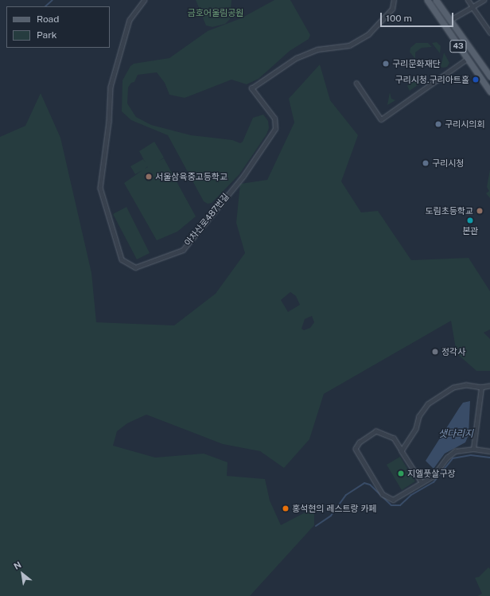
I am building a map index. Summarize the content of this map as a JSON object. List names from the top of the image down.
{
  "streets": {
    "main road": ["43"],
    "street": ["아차산로487번길"]
  },
  "water": ["샛다리지"],
  "parks": ["금호어울림공원"],
  "places": [
    "구리문화재단",
    "구리시청.구리아트홀",
    "구리시의회",
    "구리시청",
    "서울삼육중고등학교",
    "도림초등학교",
    "본관",
    "정각사",
    "지엘풋살구장",
    "홍석현의 레스트랑 카페"
  ],
  "legend": ["Road", "Park"],
  "scale_bar": "100 m",
  "north": "top left"
}
